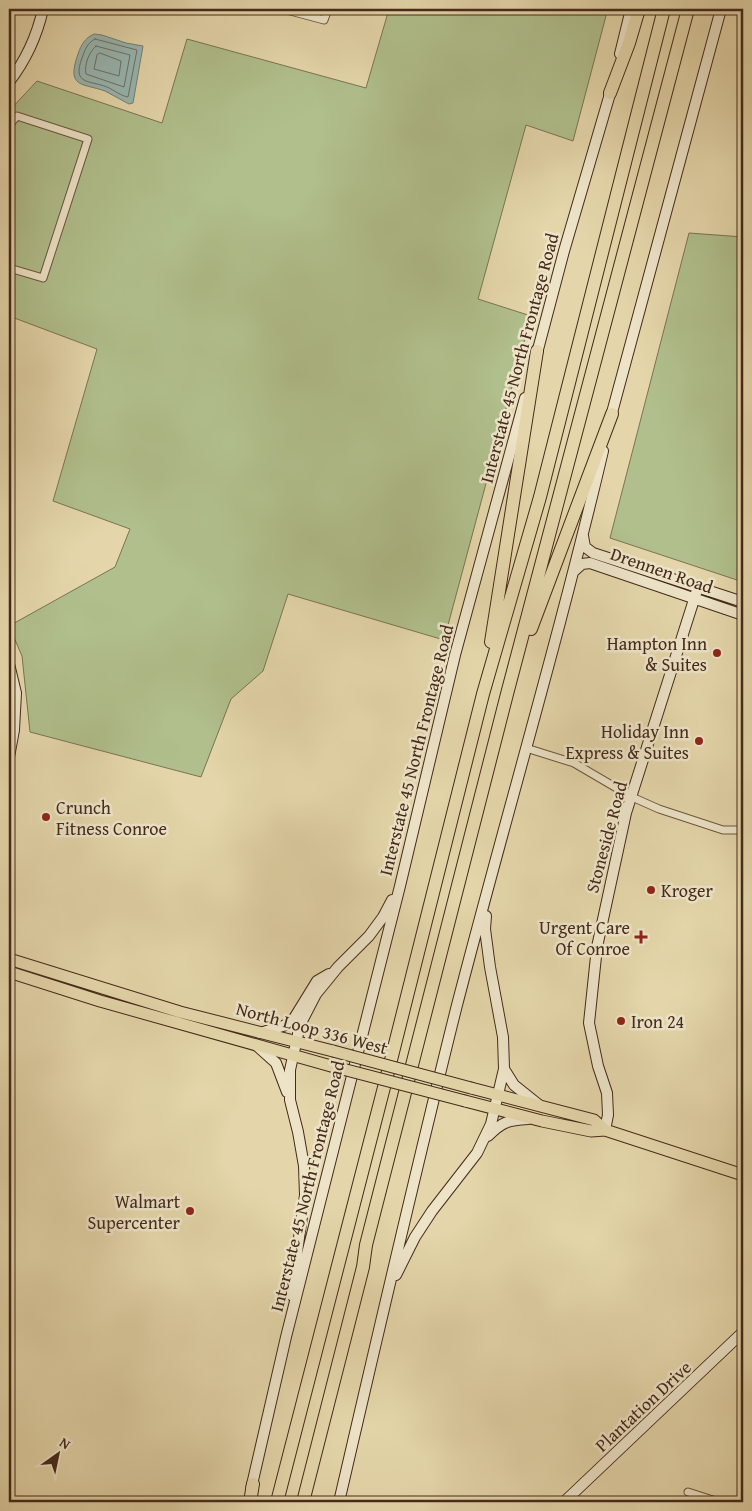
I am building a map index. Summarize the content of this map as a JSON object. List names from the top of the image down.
{
  "streets": {
    "main road": [
      "Interstate 45 North Frontage Road",
      "Drennen Road",
      "Stoneside Road",
      "North Loop 336 West",
      "Plantation Drive"
    ]
  },
  "crossings": [
    ["Drennen Road", "Stoneside Road"],
    ["Stoneside Road", "North Loop 336 West"]
  ],
  "places": {
    "other": [
      "Hampton Inn & Suites",
      "Holiday Inn Express & Suites",
      "Crunch Fitness Conroe",
      "Kroger",
      "Iron 24",
      "Walmart Supercenter"
    ],
    "health": ["Urgent Care Of Conroe"]
  },
  "north": "top right"
}
